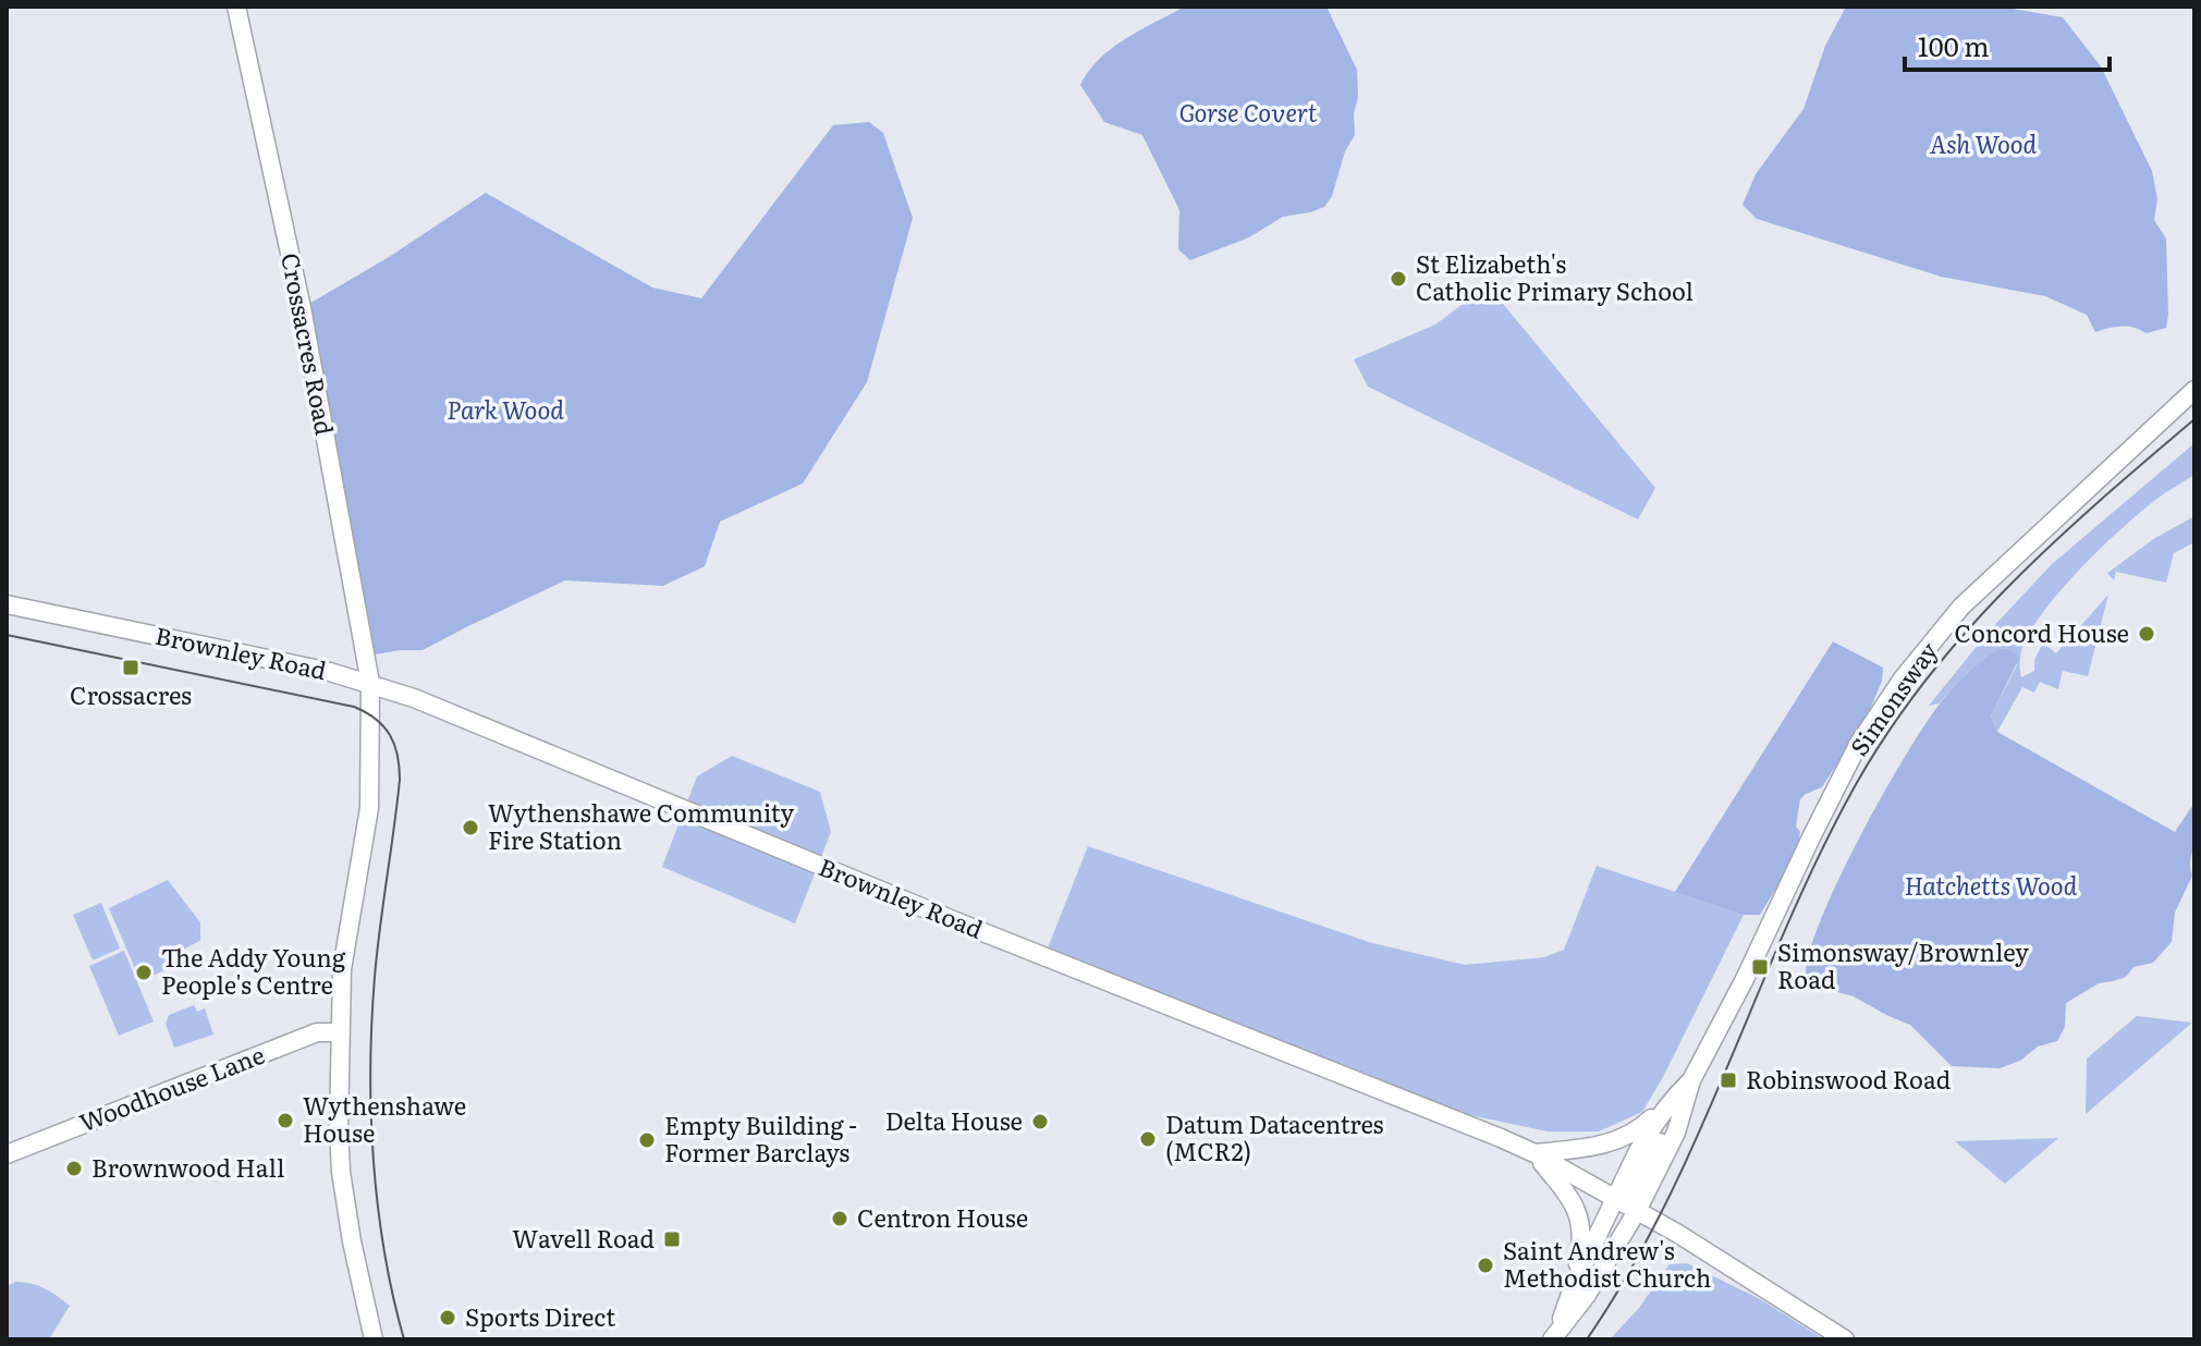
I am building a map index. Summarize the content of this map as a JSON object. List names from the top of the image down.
{
  "streets": {
    "street": [
      "Crossacres Road",
      "Brownley Road",
      "Simonsway",
      "Woodhouse Lane"
    ]
  },
  "crossings": [
    ["Crossacres Road", "Brownley Road"],
    ["Crossacres Road", "Woodhouse Lane"],
    ["Brownley Road", "Simonsway"]
  ],
  "parks": [
    "Gorse Covert",
    "Ash Wood",
    "Park Wood",
    "Hatchetts Wood"
  ],
  "places": {
    "other": [
      "St Elizabeth's Catholic Primary School",
      "Concord House",
      "Wythenshawe Community Fire Station",
      "The Addy Young People's Centre",
      "Wythenshawe House",
      "Delta House",
      "Datum Datacentres (MCR2)",
      "Empty Building - Former Barclays",
      "Brownwood Hall",
      "Centron House",
      "Saint Andrew's Methodist Church",
      "Sports Direct"
    ],
    "transit": [
      "Crossacres",
      "Simonsway/Brownley Road",
      "Robinswood Road",
      "Wavell Road"
    ]
  },
  "scale_bar": "100 m"
}
